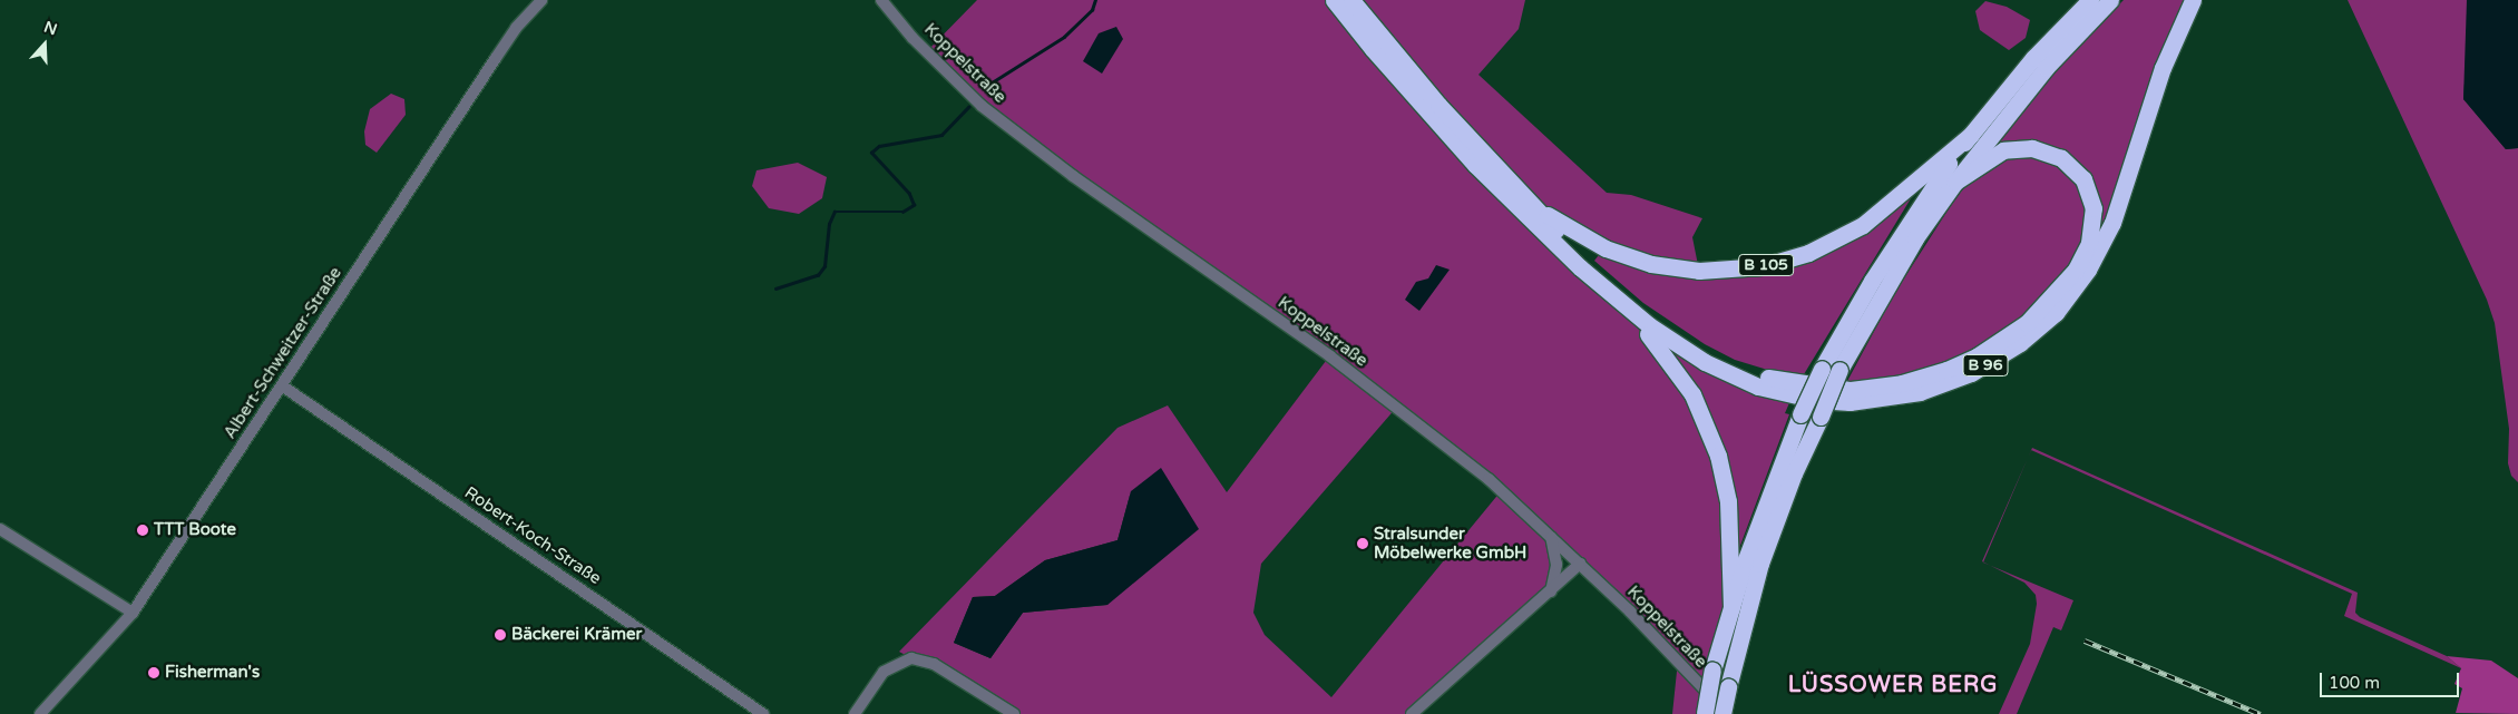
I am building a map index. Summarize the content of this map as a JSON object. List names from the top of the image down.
{
  "streets": {
    "highway": ["B 105", "B 96"],
    "street": ["Koppelstraße", "Albert-Schweitzer-Straße", "Robert-Koch-Straße"]
  },
  "crossings": [
    ["B 105", "B 96"],
    ["Albert-Schweitzer-Straße", "Robert-Koch-Straße"]
  ],
  "districts": ["LÜSSOWER BERG"],
  "places": [
    "TTT Boote",
    "Stralsunder Möbelwerke GmbH",
    "Bäckerei Krämer",
    "Fisherman's"
  ],
  "scale_bar": "100 m",
  "north": "top"
}
